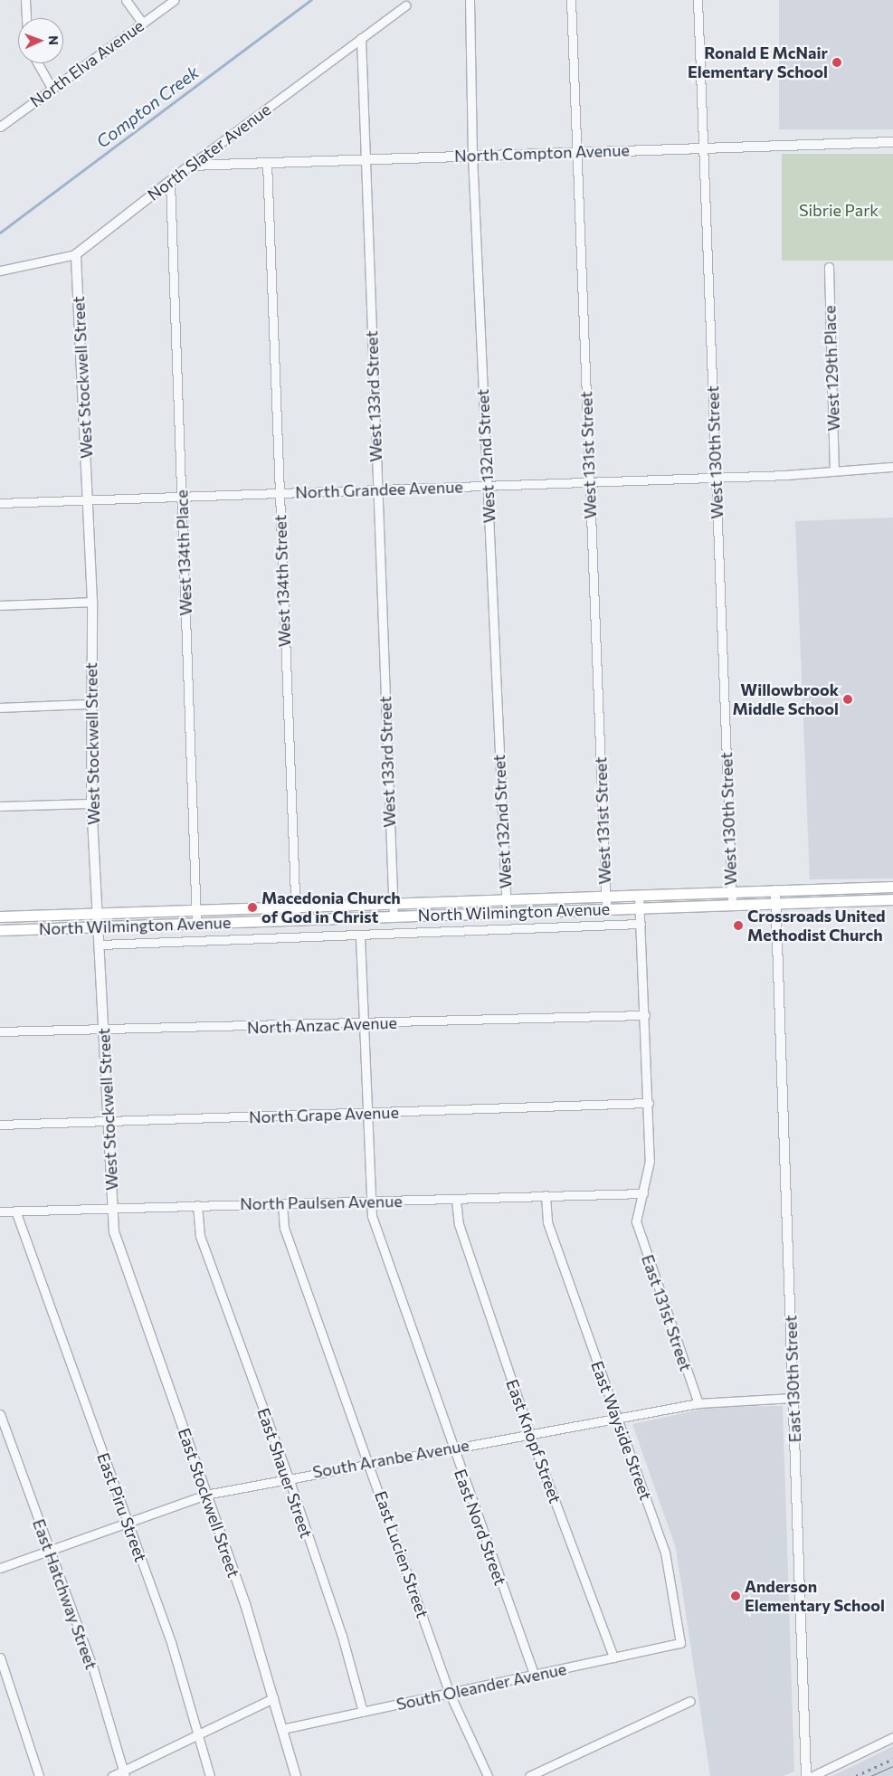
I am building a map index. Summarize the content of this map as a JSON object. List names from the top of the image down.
{
  "streets": {
    "main road": ["North Wilmington Avenue"],
    "street": [
      "North Elva Avenue",
      "North Slater Avenue",
      "North Compton Avenue",
      "West 129th Place",
      "West Stockwell Street",
      "West 133rd Street",
      "West 130th Street",
      "West 131st Street",
      "West 132nd Street",
      "North Grandee Avenue",
      "West 134th Place",
      "West 134th Street",
      "North Anzac Avenue",
      "North Grape Avenue",
      "North Paulsen Avenue",
      "East 131st Street",
      "East 130th Street",
      "East Wayside Street",
      "East Knopf Street",
      "South Aranbe Avenue",
      "East Shauer Street",
      "East Stockwell Street",
      "East Piru Street",
      "East Nord Street",
      "East Lucien Street",
      "East Hatchway Street",
      "South Oleander Avenue"
    ]
  },
  "crossings": [
    ["North Slater Avenue", "North Compton Avenue"],
    ["North Slater Avenue", "West Stockwell Street"],
    ["North Slater Avenue", "West 133rd Street"],
    ["North Slater Avenue", "West 134th Place"],
    ["North Compton Avenue", "West 133rd Street"],
    ["North Compton Avenue", "West 130th Street"],
    ["North Compton Avenue", "West 131st Street"],
    ["North Compton Avenue", "West 132nd Street"],
    ["North Compton Avenue", "West 134th Street"],
    ["West 129th Place", "North Grandee Avenue"],
    ["West Stockwell Street", "North Grandee Avenue"],
    ["West Stockwell Street", "North Wilmington Avenue"],
    ["West Stockwell Street", "North Anzac Avenue"],
    ["West Stockwell Street", "North Grape Avenue"],
    ["West Stockwell Street", "North Paulsen Avenue"],
    ["West Stockwell Street", "East Stockwell Street"],
    ["West 133rd Street", "North Grandee Avenue"],
    ["West 133rd Street", "North Wilmington Avenue"],
    ["West 130th Street", "North Grandee Avenue"],
    ["West 130th Street", "North Wilmington Avenue"],
    ["West 131st Street", "North Grandee Avenue"],
    ["West 131st Street", "North Wilmington Avenue"],
    ["West 132nd Street", "North Grandee Avenue"],
    ["West 132nd Street", "North Wilmington Avenue"],
    ["North Grandee Avenue", "West 134th Place"],
    ["North Grandee Avenue", "West 134th Street"],
    ["West 134th Place", "North Wilmington Avenue"],
    ["West 134th Street", "North Wilmington Avenue"],
    ["North Wilmington Avenue", "East 130th Street"],
    ["North Anzac Avenue", "East Nord Street"],
    ["North Grape Avenue", "East Nord Street"],
    ["North Paulsen Avenue", "East 131st Street"],
    ["North Paulsen Avenue", "East Wayside Street"],
    ["North Paulsen Avenue", "East Knopf Street"],
    ["North Paulsen Avenue", "East Shauer Street"],
    ["North Paulsen Avenue", "East Piru Street"],
    ["North Paulsen Avenue", "East Nord Street"],
    ["North Paulsen Avenue", "East Lucien Street"],
    ["East 131st Street", "South Aranbe Avenue"],
    ["East 130th Street", "South Aranbe Avenue"],
    ["East Wayside Street", "South Aranbe Avenue"],
    ["East Wayside Street", "South Oleander Avenue"],
    ["East Knopf Street", "South Aranbe Avenue"],
    ["East Knopf Street", "South Oleander Avenue"],
    ["South Aranbe Avenue", "East Shauer Street"],
    ["South Aranbe Avenue", "East Stockwell Street"],
    ["South Aranbe Avenue", "East Piru Street"],
    ["South Aranbe Avenue", "East Nord Street"],
    ["South Aranbe Avenue", "East Lucien Street"],
    ["South Aranbe Avenue", "East Hatchway Street"],
    ["East Shauer Street", "South Oleander Avenue"],
    ["East Stockwell Street", "South Oleander Avenue"],
    ["East Nord Street", "South Oleander Avenue"],
    ["East Lucien Street", "South Oleander Avenue"]
  ],
  "water": ["Compton Creek"],
  "parks": ["Sibrie Park"],
  "places": [
    "Ronald E McNair Elementary School",
    "Willowbrook Middle School",
    "Macedonia Church of God in Christ",
    "Crossroads United Methodist Church",
    "Anderson Elementary School"
  ],
  "north": "right"
}
